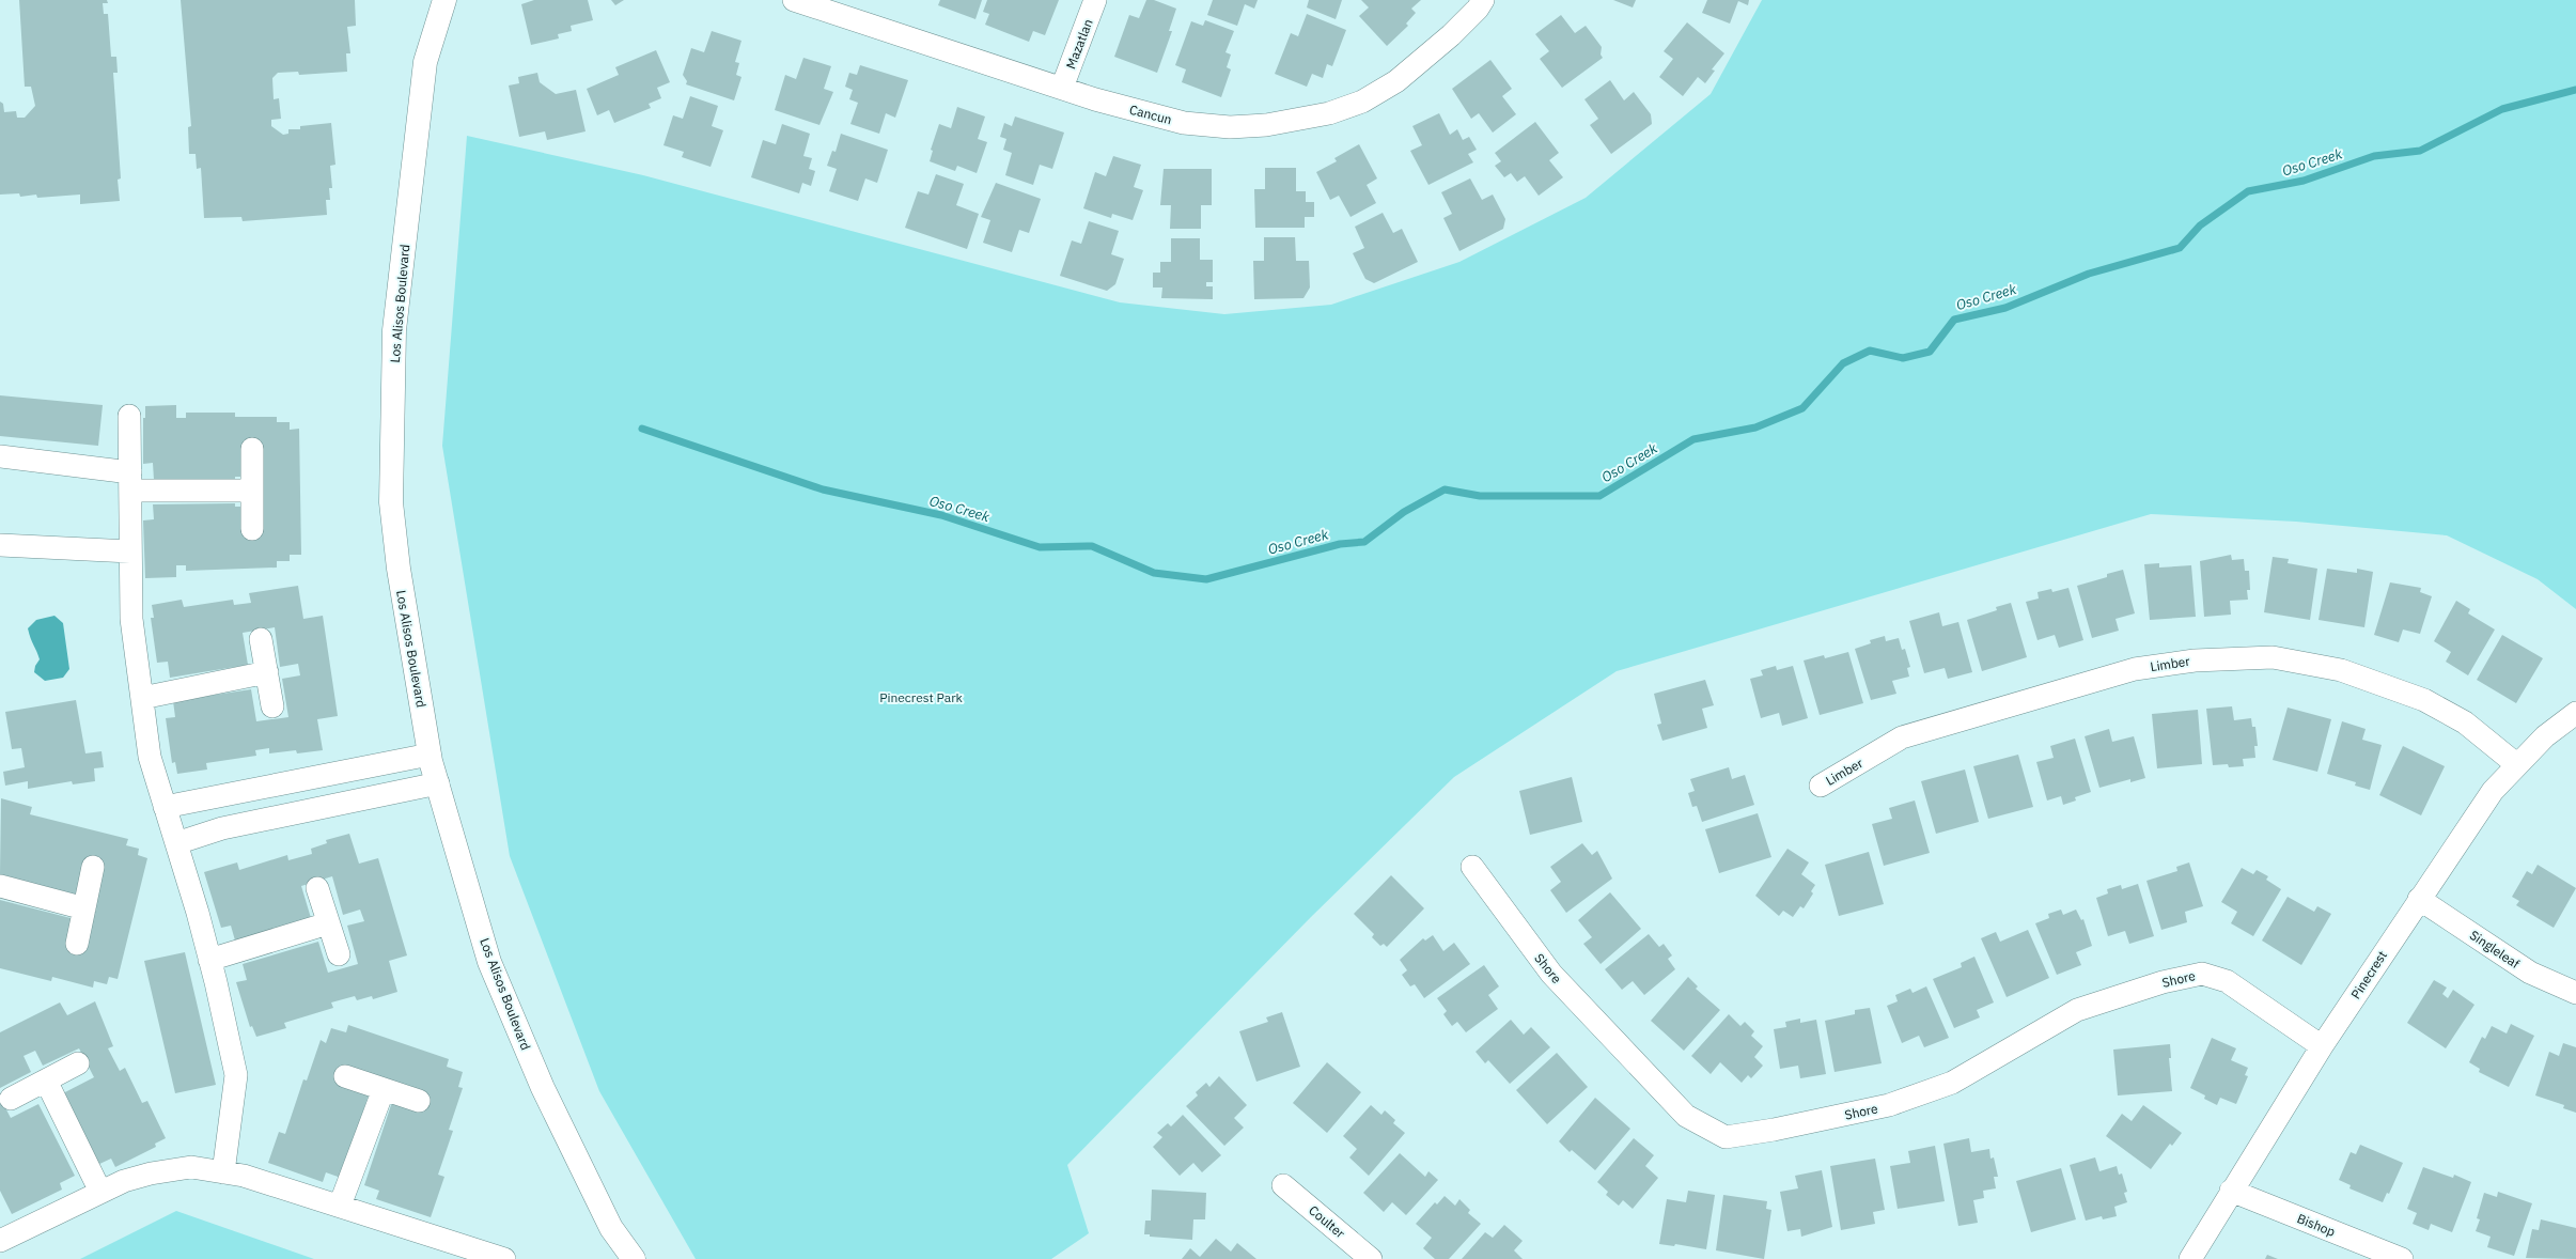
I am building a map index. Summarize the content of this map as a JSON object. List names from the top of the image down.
{
  "streets": {
    "main road": ["Los Alisos Boulevard"],
    "street": [
      "Mazatlan",
      "Cancun",
      "Limber",
      "Singleleaf",
      "Shore",
      "Pinecrest",
      "Coulter",
      "Bishop"
    ]
  },
  "crossings": [
    ["Mazatlan", "Cancun"],
    ["Limber", "Pinecrest"],
    ["Singleleaf", "Pinecrest"],
    ["Shore", "Pinecrest"],
    ["Pinecrest", "Bishop"]
  ],
  "water": ["Oso Creek"],
  "parks": ["Pinecrest Park"]
}
